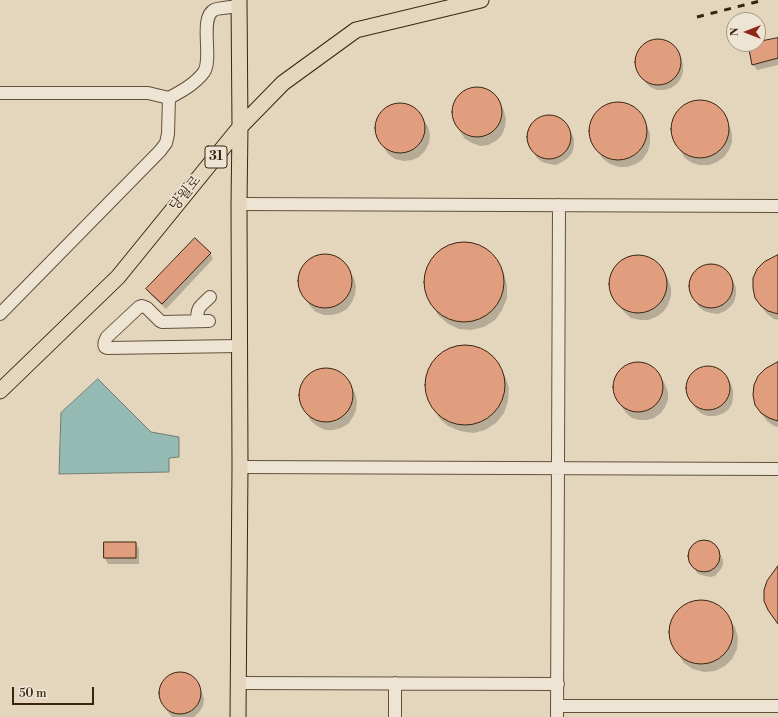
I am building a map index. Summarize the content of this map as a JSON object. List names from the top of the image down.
{
  "streets": {
    "main road": ["31", "당월로"]
  },
  "scale_bar": "50 m",
  "north": "left"
}
